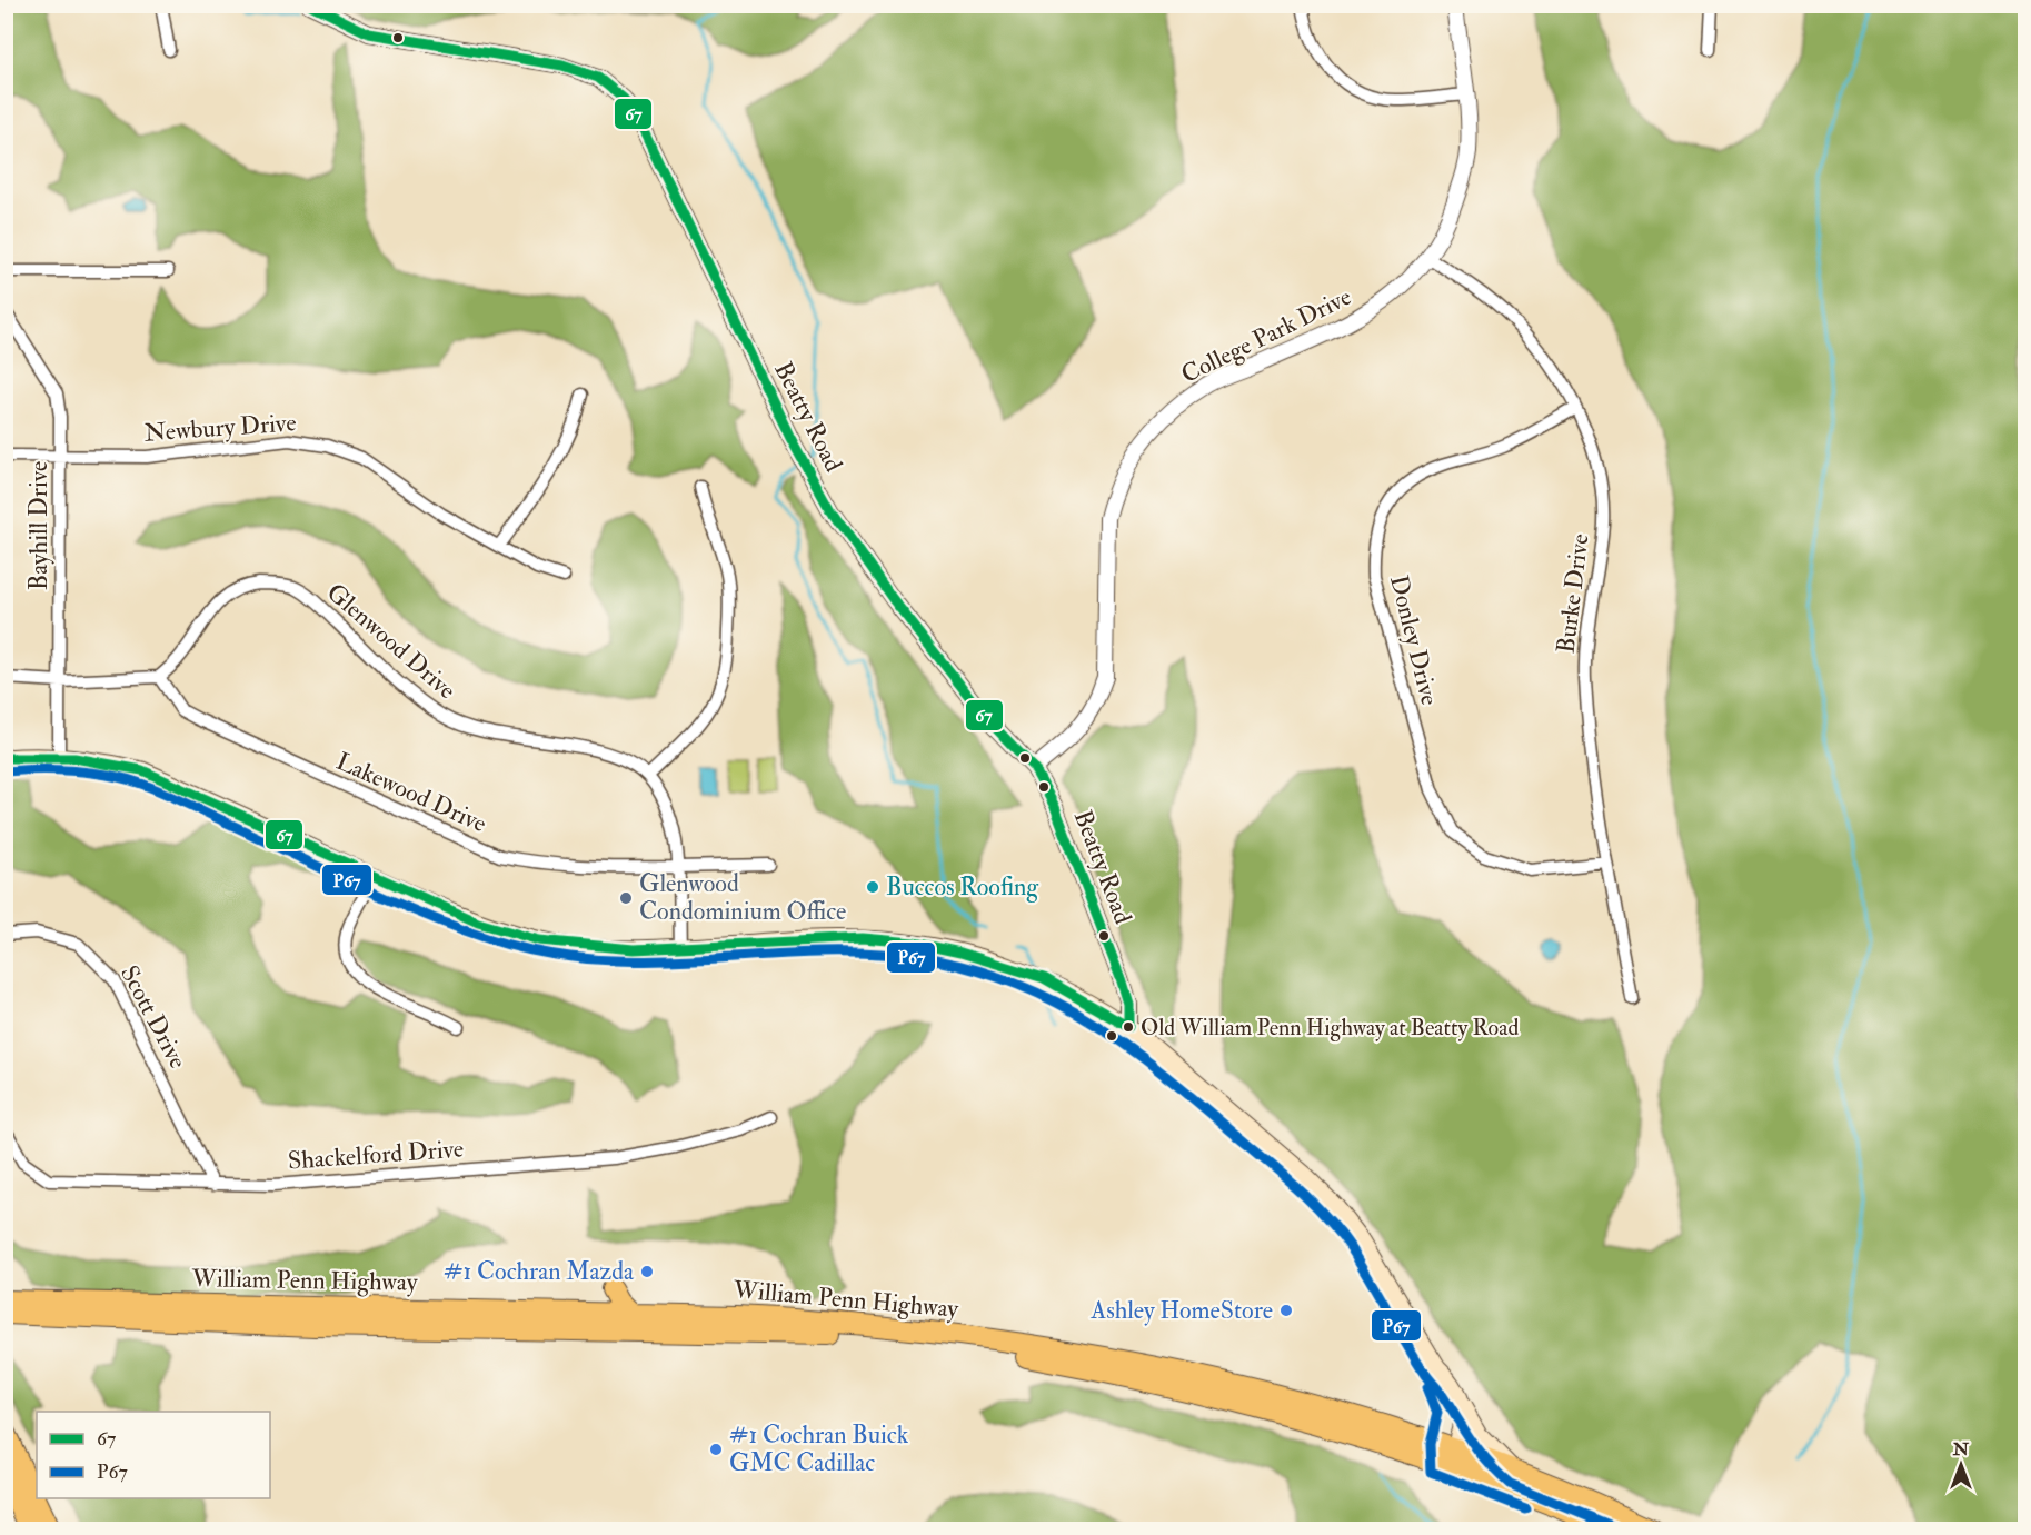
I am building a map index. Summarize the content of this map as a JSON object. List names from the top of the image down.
{
  "streets": {
    "highway": ["William Penn Highway"],
    "street": [
      "College Park Drive",
      "Beatty Road",
      "Newbury Drive",
      "Bayhill Drive",
      "Burke Drive",
      "Donley Drive",
      "Glenwood Drive",
      "Lakewood Drive",
      "Scott Drive",
      "Shackelford Drive"
    ]
  },
  "crossings": [
    ["College Park Drive", "Beatty Road"],
    ["College Park Drive", "Burke Drive"],
    ["Newbury Drive", "Bayhill Drive"],
    ["Burke Drive", "Donley Drive"],
    ["Glenwood Drive", "Lakewood Drive"],
    ["Scott Drive", "Shackelford Drive"]
  ],
  "places": [
    "Buccos Roofing",
    "Glenwood Condominium Office",
    "Old William Penn Highway at Beatty Road",
    "#1 Cochran Mazda",
    "Ashley HomeStore",
    "#1 Cochran Buick GMC Cadillac"
  ],
  "lines": ["transit line 67", "transit line P67"],
  "legend": ["67", "P67"],
  "north": "top"
}
